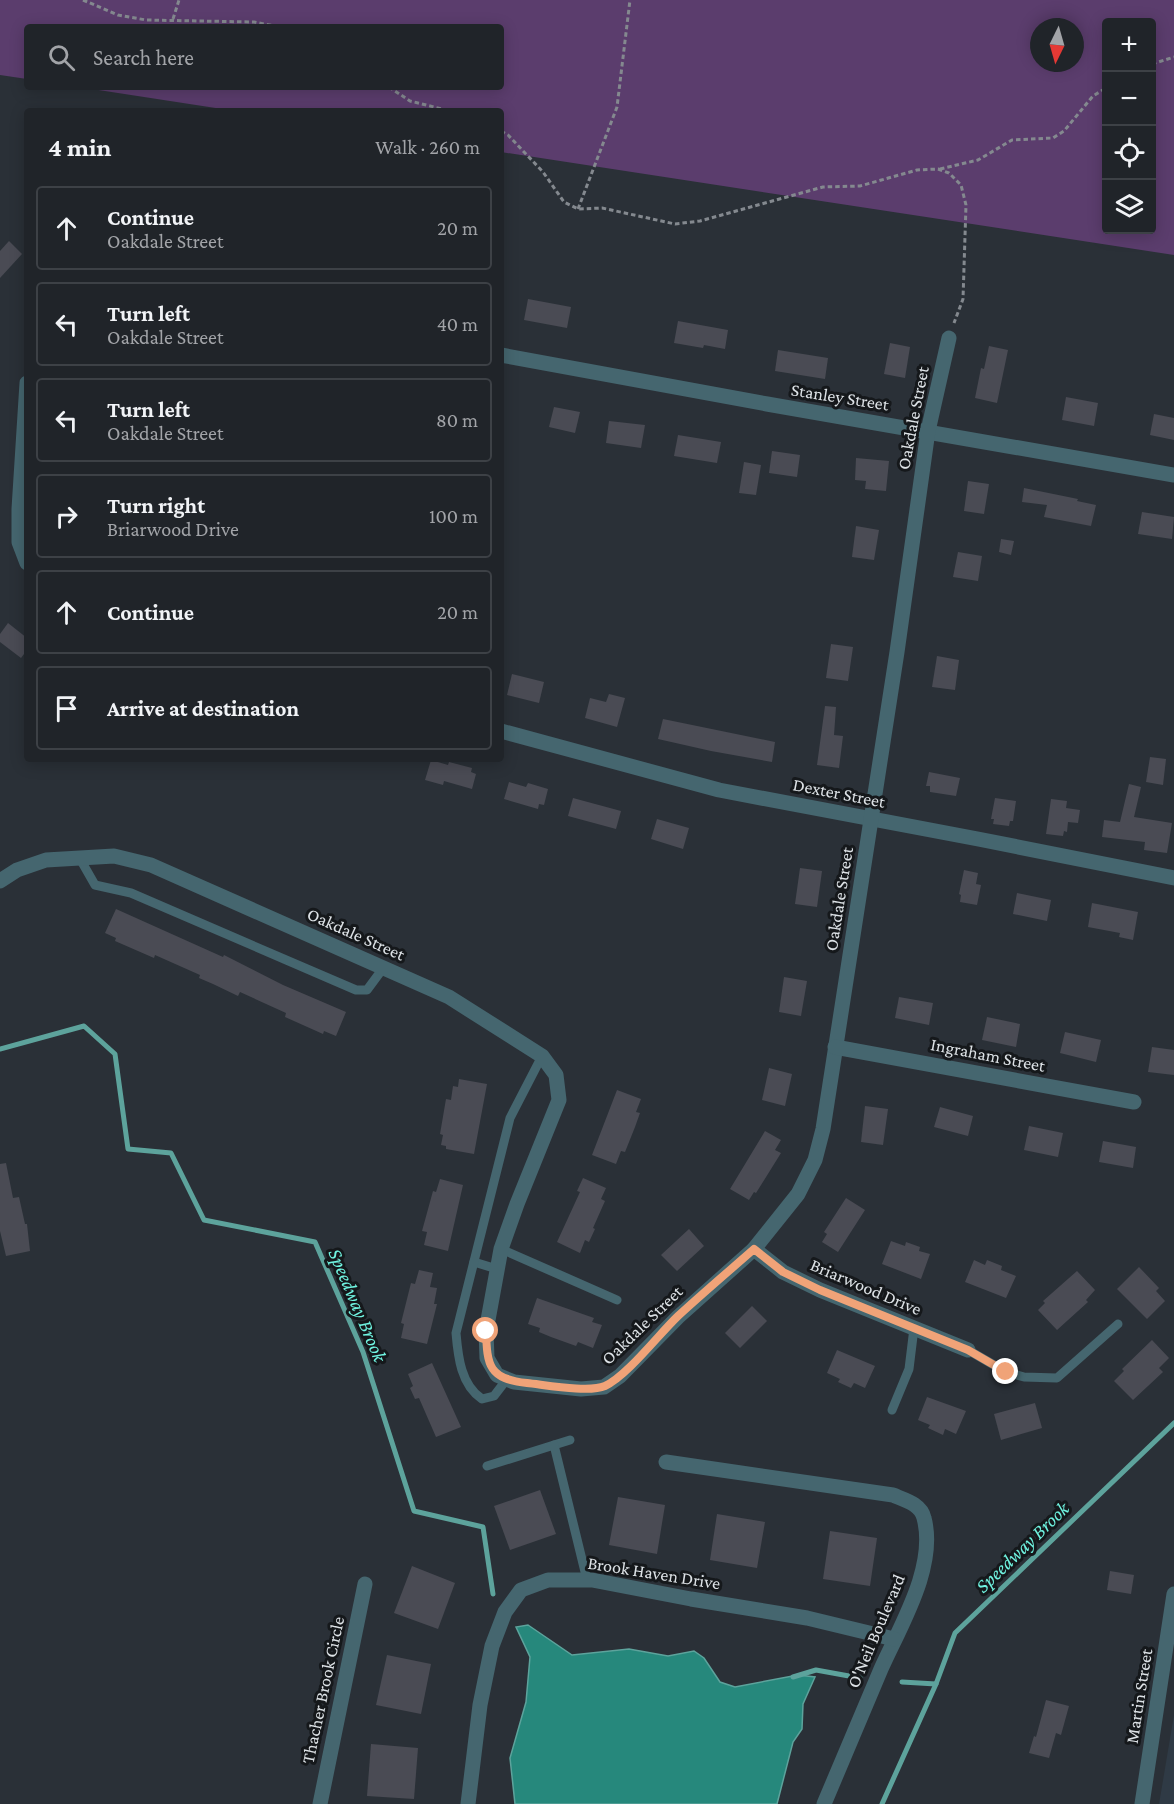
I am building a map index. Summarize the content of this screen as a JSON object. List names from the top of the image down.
{
  "streets": {
    "street": [
      "Stanley Street",
      "Oakdale Street",
      "Dexter Street",
      "Ingraham Street",
      "Briarwood Drive",
      "Brook Haven Drive",
      "O'Neil Boulevard",
      "Thacher Brook Circle",
      "Martin Street"
    ]
  },
  "crossings": [
    ["Stanley Street", "Oakdale Street"],
    ["Oakdale Street", "Dexter Street"],
    ["Oakdale Street", "Ingraham Street"],
    ["Oakdale Street", "Briarwood Drive"],
    ["Brook Haven Drive", "O'Neil Boulevard"]
  ],
  "water": ["Speedway Brook"],
  "north": "bottom",
  "page": {
    "map_buttons": ["+", "−"],
    "search": "Search here",
    "heading": ["4 min", "Walk · 260 m"],
    "list": [
      ["Continue", "Oakdale Street", "20 m"],
      ["Turn left", "Oakdale Street", "40 m"],
      ["Turn left", "Oakdale Street", "80 m"],
      ["Turn right", "Briarwood Drive", "100 m"],
      ["Continue", "20 m"],
      "Arrive at destination"
    ]
  }
}
